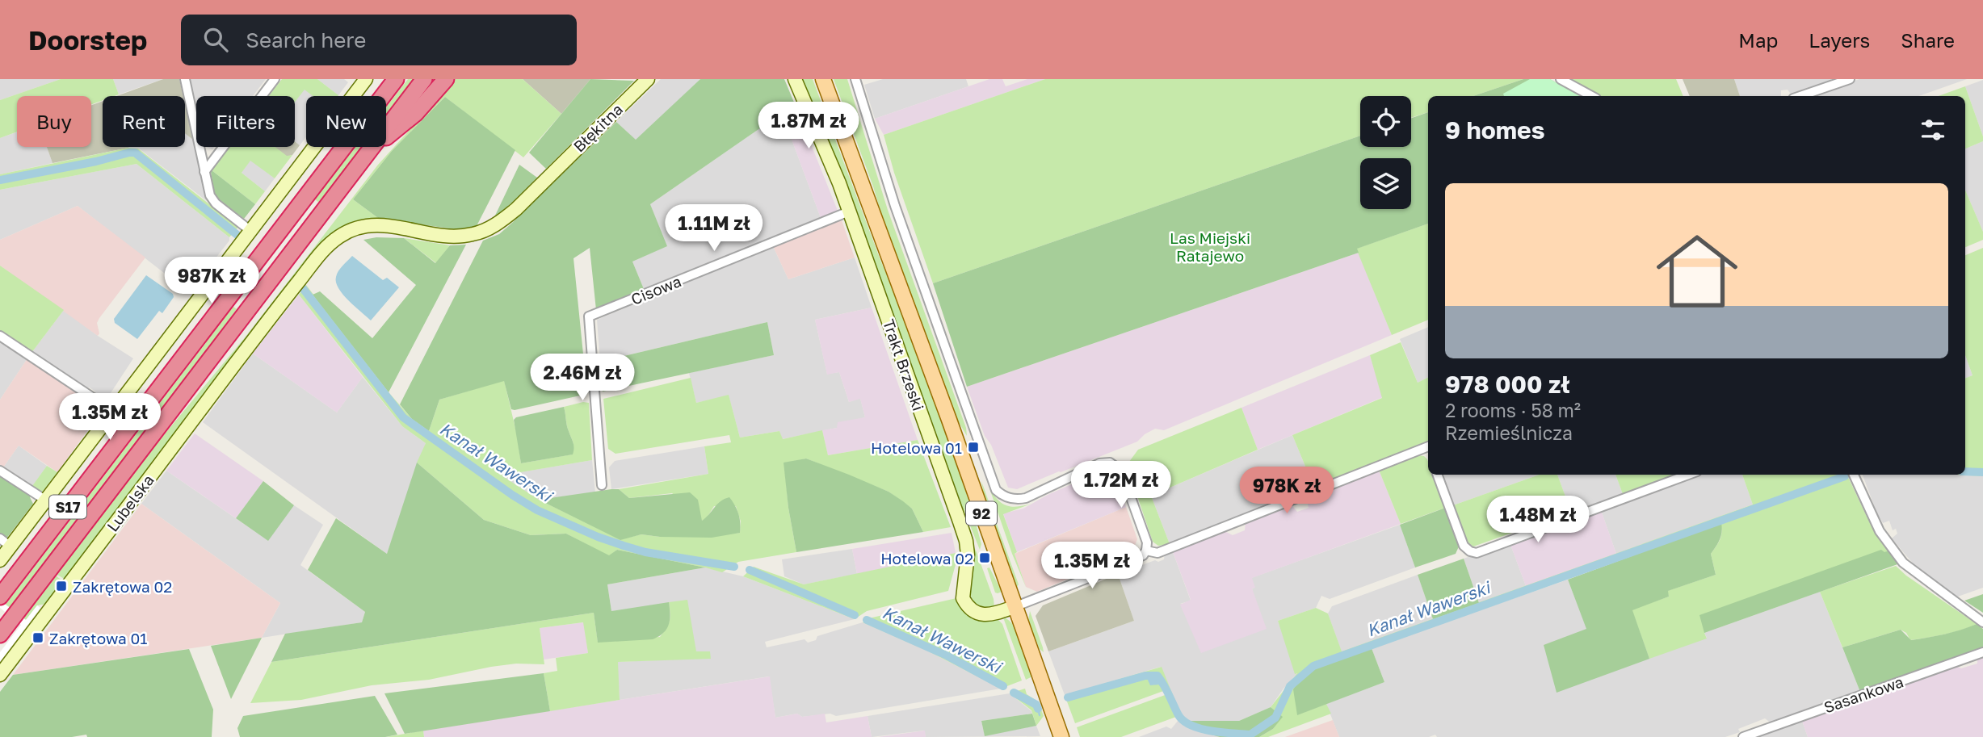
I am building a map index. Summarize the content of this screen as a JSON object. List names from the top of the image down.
{
  "streets": {
    "highway": ["S17"],
    "main road": ["Trakt Brzeski", "92"],
    "street": [
      "Błękitna",
      "Cisowa",
      "Lubelska",
      "Sasankowa"
    ]
  },
  "crossings": [
    ["Błękitna", "Lubelska"],
    ["Cisowa", "Trakt Brzeski"]
  ],
  "water": ["Kanał Wawerski"],
  "parks": ["Las Miejski Ratajewo"],
  "places": {
    "transit": [
      "Hotelowa 01",
      "Hotelowa 02",
      "Zakrętowa 02",
      "Zakrętowa 01"
    ]
  },
  "page": {
    "header": "Doorstep",
    "search": "Search here",
    "nav": ["Map", "Layers", "Share"],
    "chip": [
      "Buy",
      "Rent",
      "Filters",
      "New"
    ],
    "heading": "9 homes",
    "price": [
      "1.87M zł",
      "1.11M zł",
      "987K zł",
      "2.46M zł",
      "1.35M zł",
      "1.72M zł",
      "978K zł",
      "1.48M zł",
      "1.35M zł"
    ],
    "list": [
      {
        "name": "978 000 zł",
        "note": "2 rooms · 58 m² · Rzemieślnicza"
      }
    ]
  }
}
